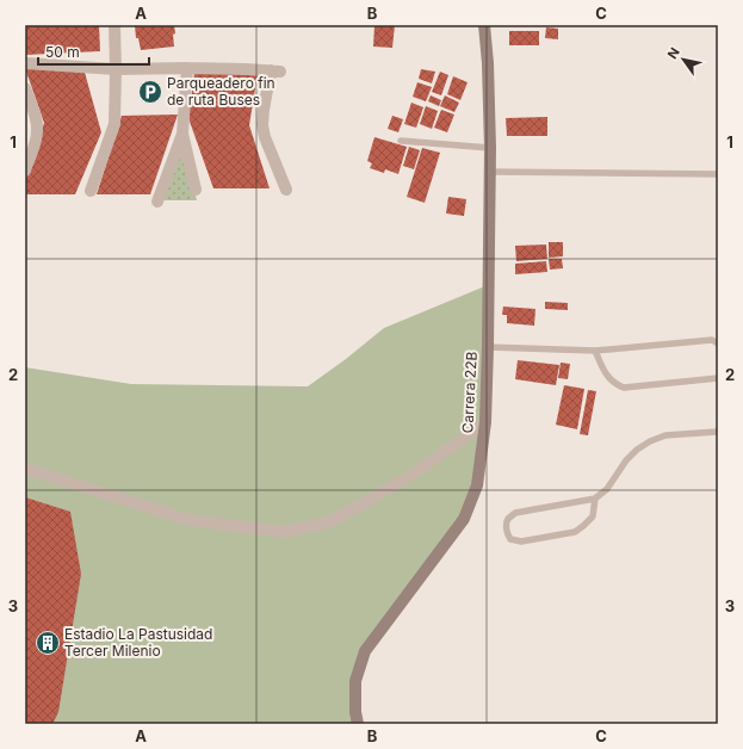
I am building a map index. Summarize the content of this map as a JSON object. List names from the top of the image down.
{
  "streets": {
    "street": ["Carrera 22B"]
  },
  "places": {
    "parking": ["Parqueadero fin de ruta Buses"],
    "building": ["Estadio La Pastusidad Tercer Milenio"]
  },
  "scale_bar": "50 m",
  "north": "top left",
  "grid": {
    "columns": ["A", "B", "C"],
    "rows": ["1", "2", "3"]
  }
}
